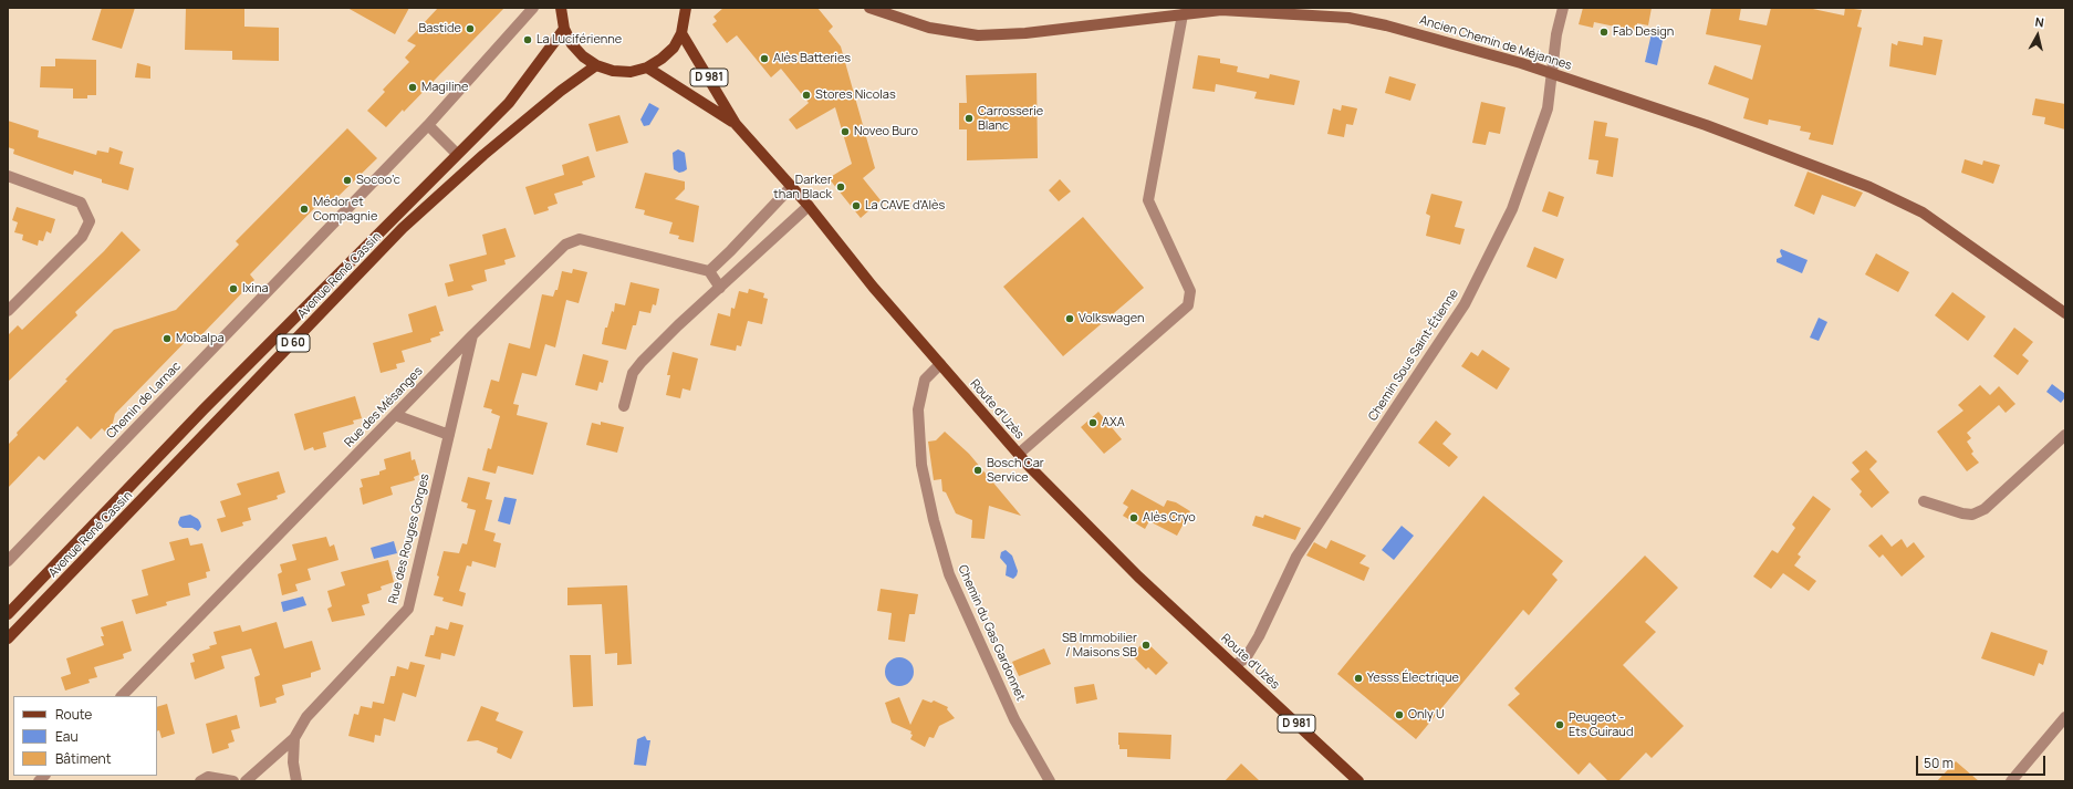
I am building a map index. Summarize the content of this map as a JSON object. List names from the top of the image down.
{
  "streets": {
    "main road": [
      "D 981",
      "Avenue René Cassin",
      "D 60",
      "Route d'Uzès"
    ],
    "street": [
      "Ancien Chemin de Méjannes",
      "Chemin Sous Saint-Étienne",
      "Chemin de Larnac",
      "Rue des Mésanges",
      "Rue des Rouges Gorges",
      "Chemin du Gas Gardonnet"
    ]
  },
  "crossings": [
    ["Ancien Chemin de Méjannes", "Chemin Sous Saint-Étienne"],
    ["Chemin Sous Saint-Étienne", "Route d'Uzès"],
    ["Rue des Mésanges", "Rue des Rouges Gorges"],
    ["Route d'Uzès", "Chemin du Gas Gardonnet"]
  ],
  "places": [
    "Bastide",
    "Fab Design",
    "La Luciférienne",
    "Alès Batteries",
    "Magiline",
    "Stores Nicolas",
    "Carrosserie Blanc",
    "Noveo Buro",
    "Socoo’c",
    "Darker than Black",
    "La CAVE d'Alès",
    "Médor et Compagnie",
    "Ixina",
    "Volkswagen",
    "Mobalpa",
    "AXA",
    "Bosch Car Service",
    "Alès Cryo",
    "SB Immobilier / Maisons SB",
    "Yesss Électrique",
    "Only U",
    "Peugeot - Ets Guiraud"
  ],
  "legend": ["Route", "Eau", "Bâtiment"],
  "scale_bar": "50 m",
  "north": "top"
}
